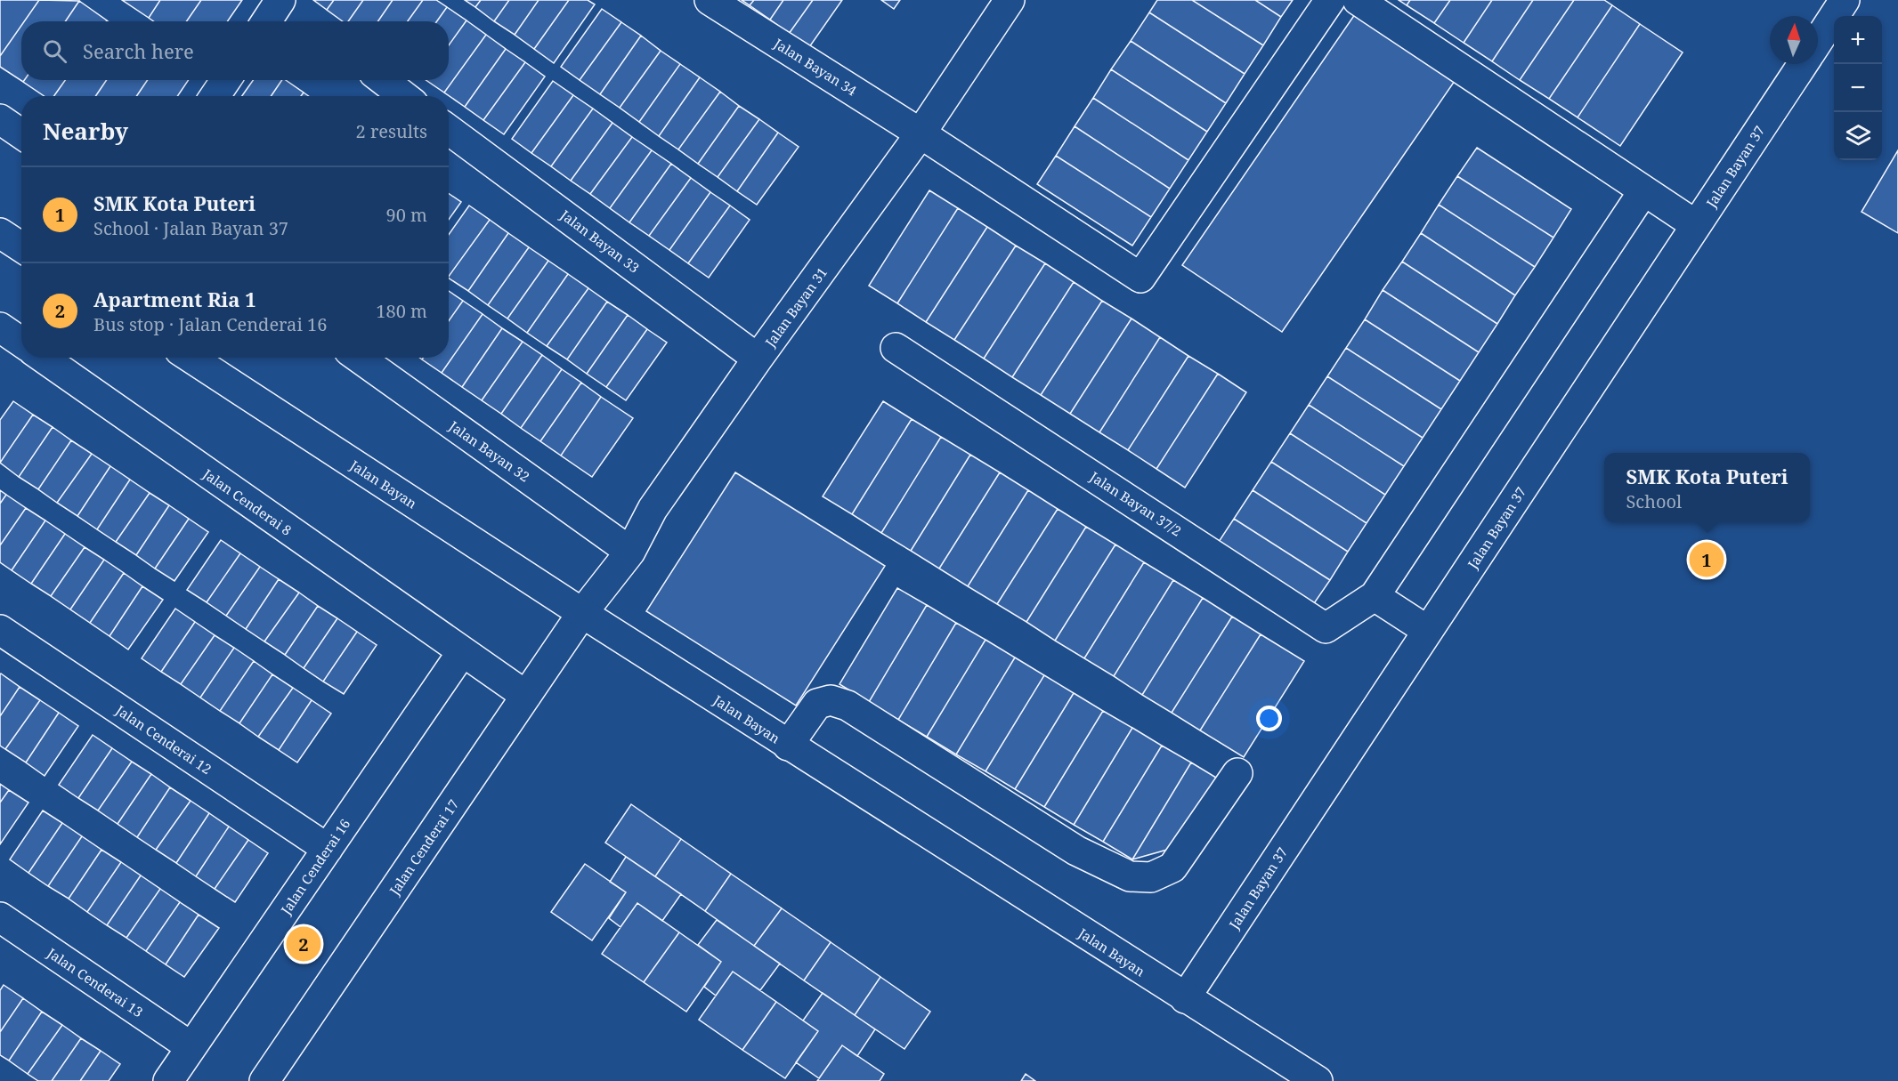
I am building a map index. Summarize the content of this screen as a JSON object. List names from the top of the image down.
{
  "streets": {
    "street": [
      "Jalan Bayan 34",
      "Jalan Bayan 37",
      "Jalan Bayan 33",
      "Jalan Bayan 31",
      "Jalan Bayan 32",
      "Jalan Bayan",
      "Jalan Cenderai 8",
      "Jalan Bayan 37/2",
      "Jalan Cenderai 12",
      "Jalan Cenderai 17",
      "Jalan Cenderai 16",
      "Jalan Cenderai 13"
    ]
  },
  "crossings": [
    ["Jalan Bayan 34", "Jalan Bayan 31"],
    ["Jalan Bayan 37", "Jalan Bayan"],
    ["Jalan Bayan 33", "Jalan Bayan 31"],
    ["Jalan Bayan 31", "Jalan Bayan 32"],
    ["Jalan Bayan 31", "Jalan Bayan"],
    ["Jalan Bayan 31", "Jalan Cenderai 17"],
    ["Jalan Bayan", "Jalan Cenderai 17"],
    ["Jalan Cenderai 8", "Jalan Cenderai 17"],
    ["Jalan Cenderai 8", "Jalan Cenderai 16"],
    ["Jalan Cenderai 12", "Jalan Cenderai 16"],
    ["Jalan Cenderai 16", "Jalan Cenderai 13"]
  ],
  "north": "top",
  "page": {
    "map_buttons": ["+", "−"],
    "search": "Search here",
    "heading": ["Nearby", "2 results"],
    "list": [
      {
        "mark": "1",
        "name": "SMK Kota Puteri",
        "note": "School · Jalan Bayan 37",
        "value": "90 m"
      },
      {
        "mark": "2",
        "name": "Apartment Ria 1",
        "note": "Bus stop · Jalan Cenderai 16",
        "value": "180 m"
      }
    ],
    "popup": ["SMK Kota Puteri", "School"],
    "pins": ["1", "2"]
  }
}
